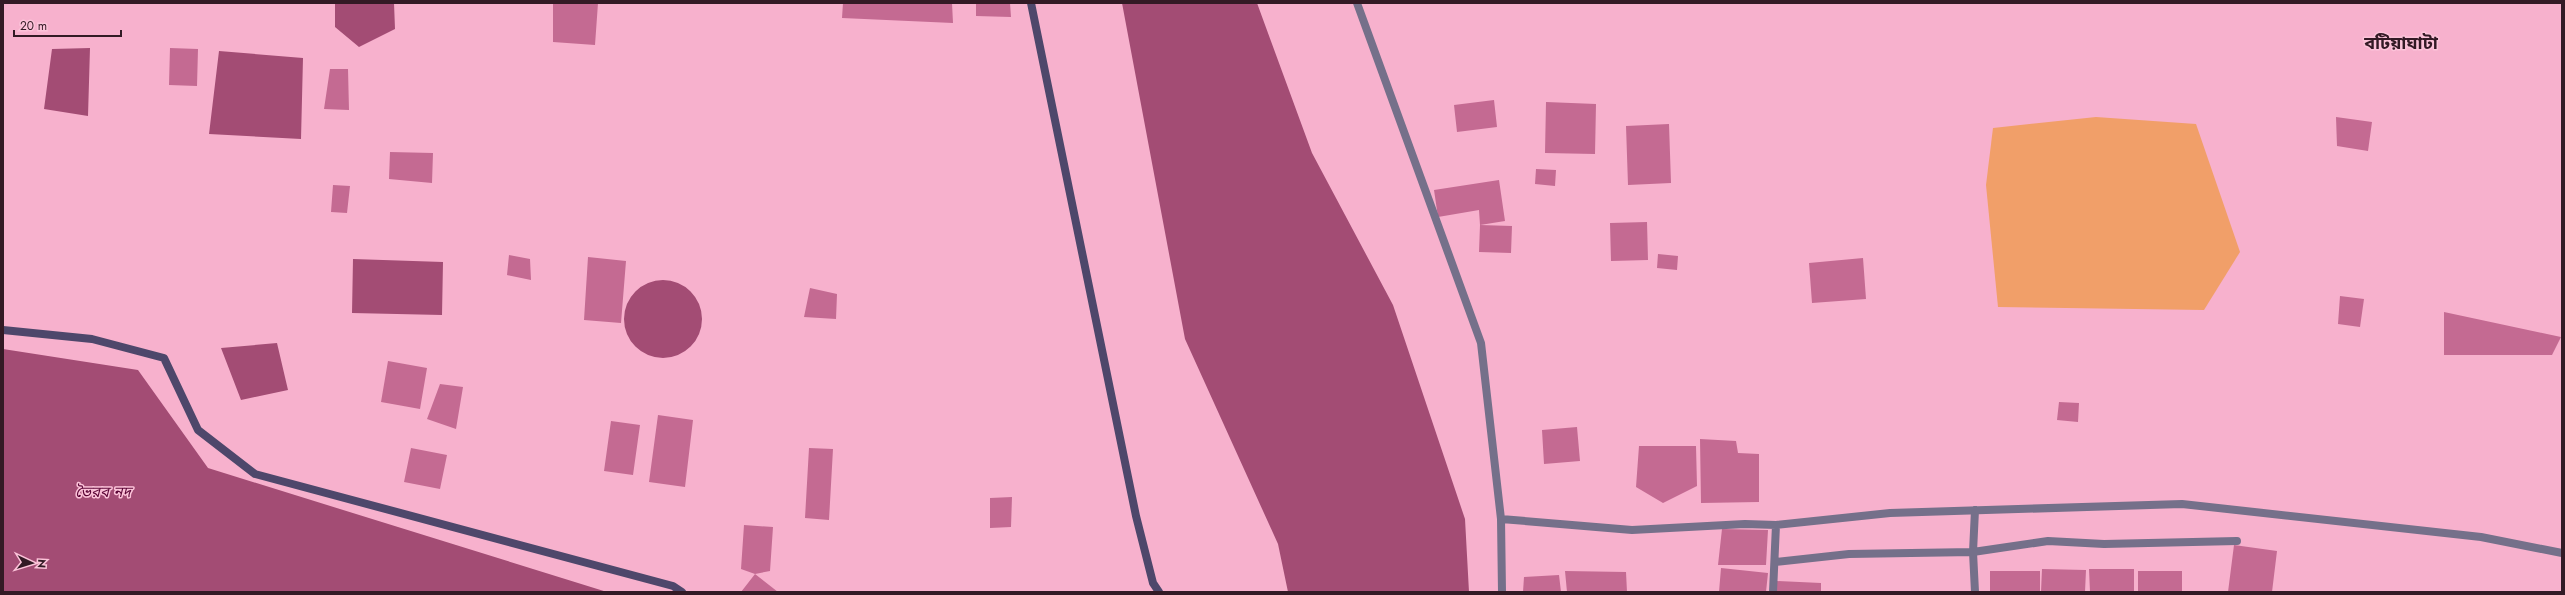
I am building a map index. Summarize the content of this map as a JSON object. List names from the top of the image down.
{
  "districts": ["বটিয়াঘাটা"],
  "water": ["ভৈরব নদ"],
  "scale_bar": "20 m",
  "north": "right"
}
